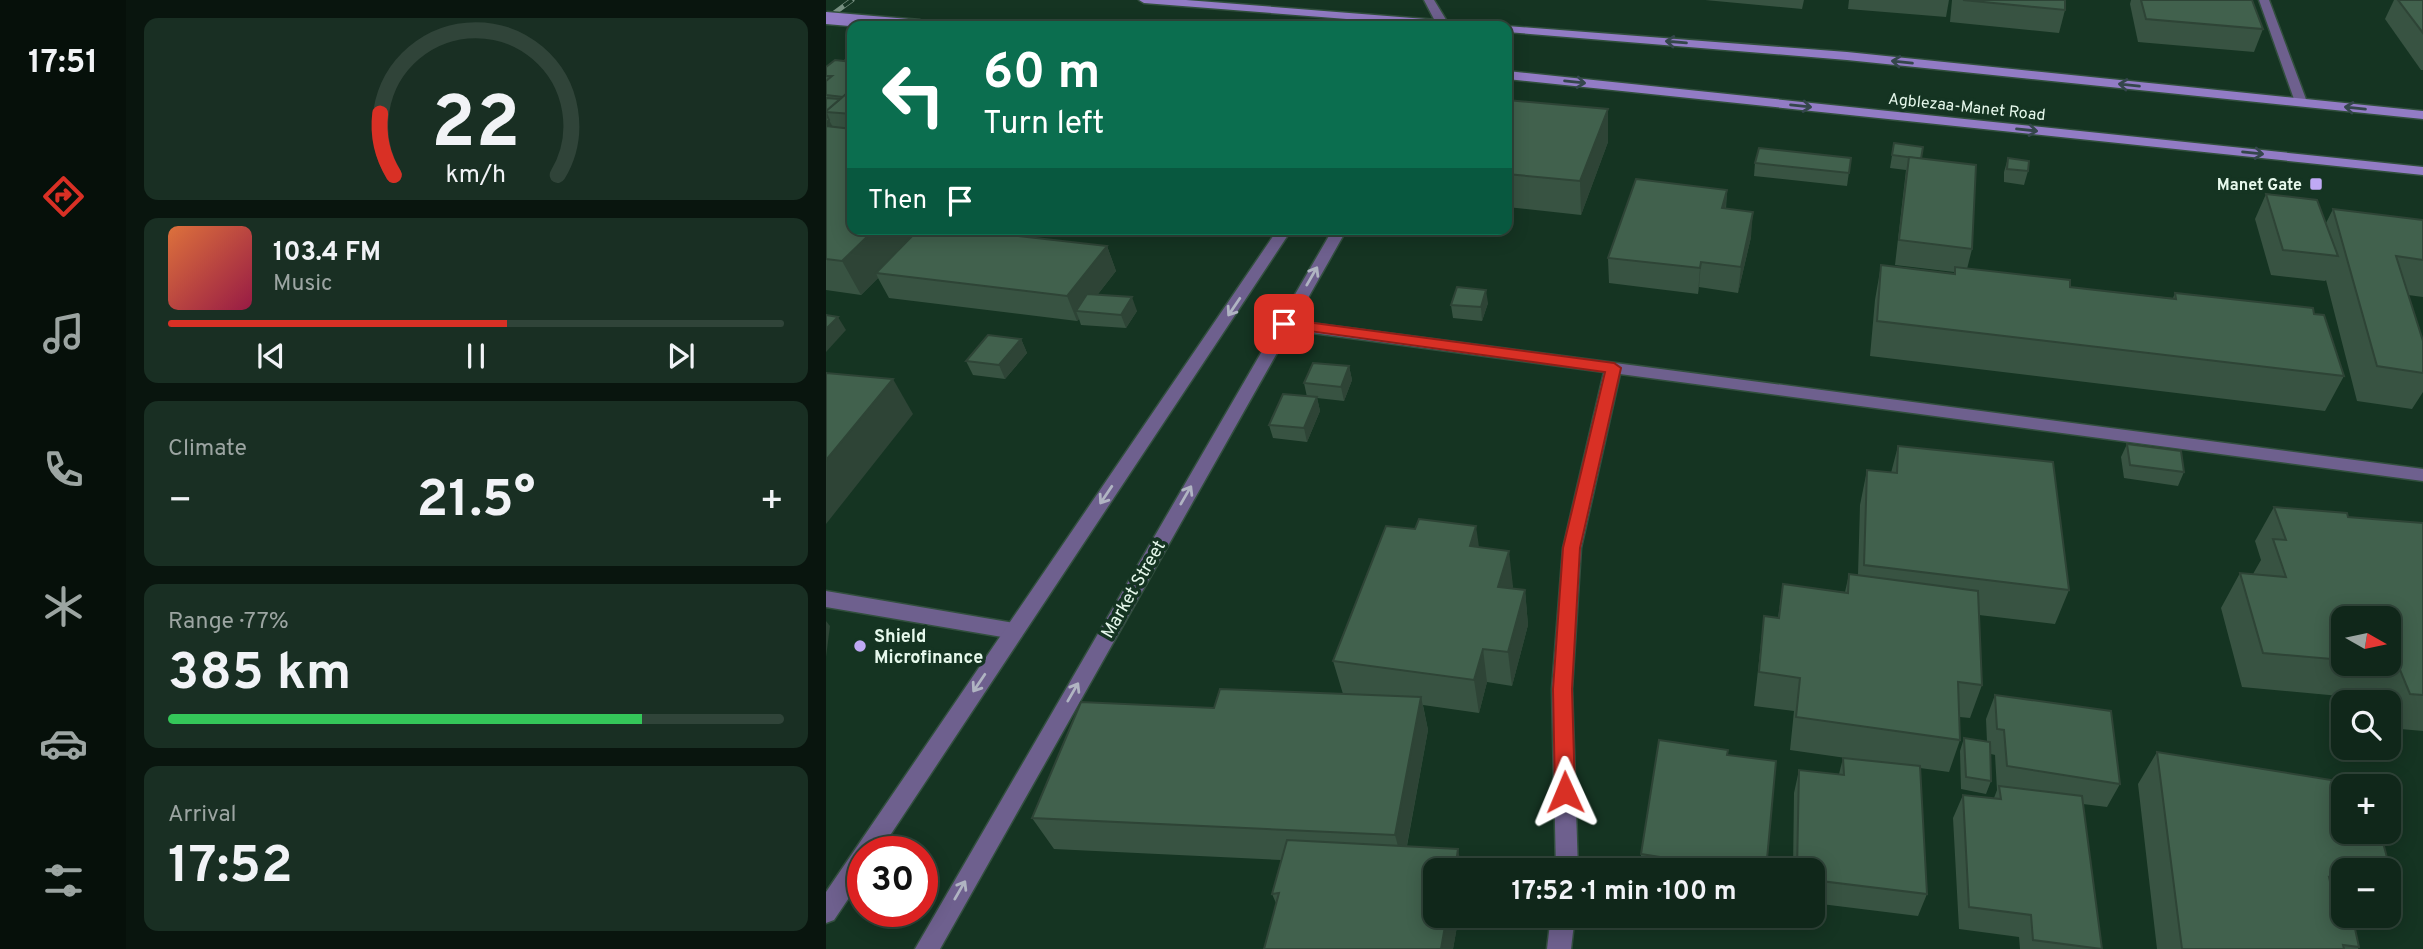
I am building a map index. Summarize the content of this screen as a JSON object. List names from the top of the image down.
{
  "streets": {
    "main road": ["Agblezaa-Manet Road"],
    "street": ["Market Street"]
  },
  "places": {
    "transit": ["Manet Gate"],
    "other": ["Shield Microfinance"]
  },
  "north": "right",
  "page": {
    "tabs": "17:51",
    "turn": ["60 m", "Turn left"],
    "then": "Then",
    "song": ["103.4 FM", "Music"],
    "tile": [
      "Climate",
      ["Range · 77%", "385 km"],
      ["Arrival", "17:52"]
    ],
    "heat": ["−", "21.5°", "+"],
    "map_buttons": ["+", "−"],
    "limit": "30",
    "trip": "17:52 · 1 min · 100 m",
    "gauge": ["22", "km/h"]
  }
}
